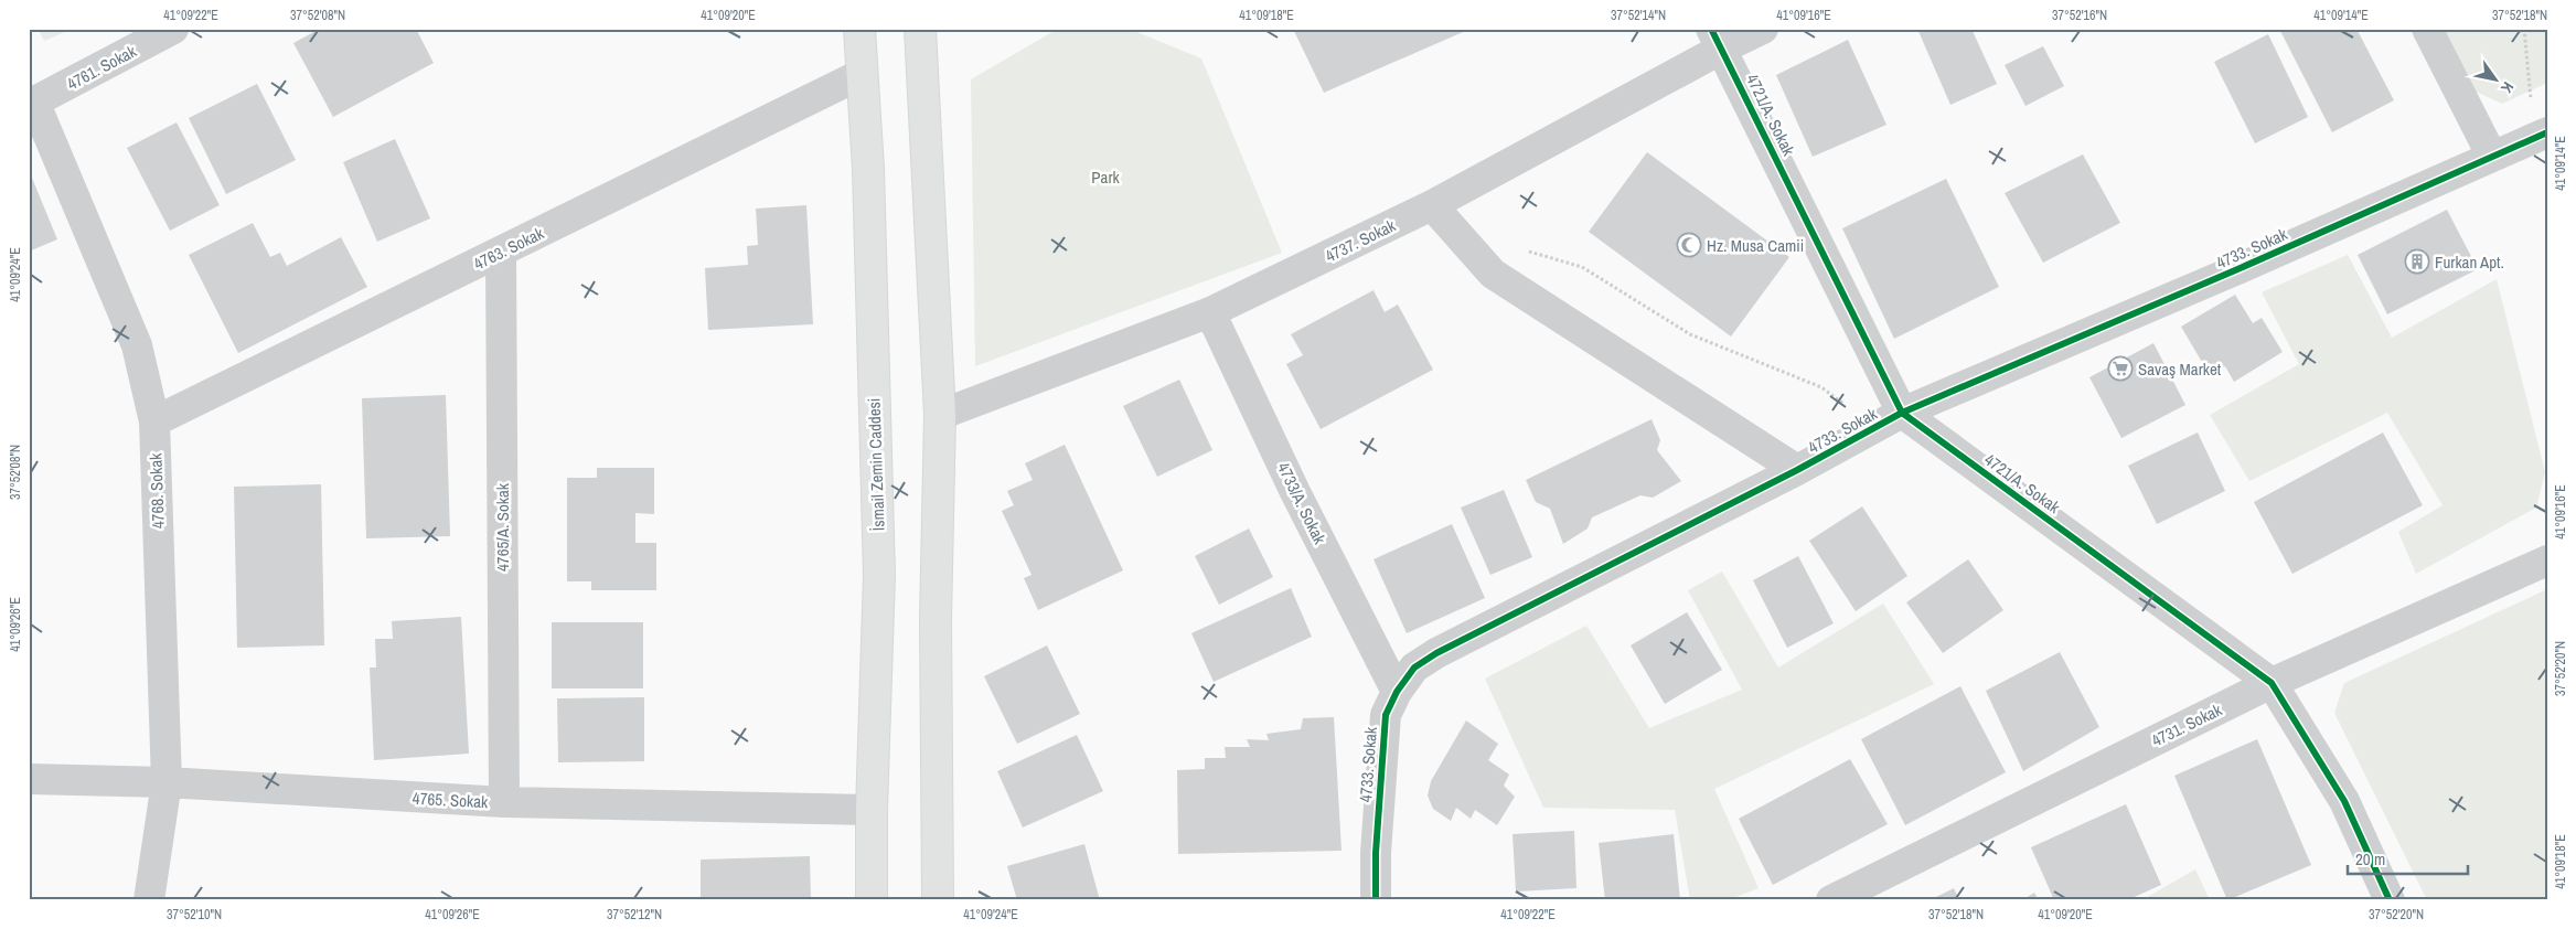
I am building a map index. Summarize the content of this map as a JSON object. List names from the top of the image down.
{
  "streets": {
    "main road": ["İsmail Zemin Caddesi"],
    "street": [
      "4761. Sokak",
      "4721/A. Sokak",
      "4737. Sokak",
      "4763. Sokak",
      "4733. Sokak",
      "4768. Sokak",
      "4733/A. Sokak",
      "4765/A. Sokak",
      "4731. Sokak",
      "4765. Sokak"
    ]
  },
  "crossings": [
    ["4761. Sokak", "4768. Sokak"],
    ["4721/A. Sokak", "4737. Sokak"],
    ["4721/A. Sokak", "4733. Sokak"],
    ["4721/A. Sokak", "4731. Sokak"],
    ["4737. Sokak", "4733/A. Sokak"],
    ["4763. Sokak", "İsmail Zemin Caddesi"],
    ["4763. Sokak", "4768. Sokak"],
    ["4763. Sokak", "4765/A. Sokak"],
    ["4733. Sokak", "4733/A. Sokak"],
    ["İsmail Zemin Caddesi", "4765. Sokak"],
    ["4768. Sokak", "4765. Sokak"],
    ["4765/A. Sokak", "4765. Sokak"]
  ],
  "parks": ["Park"],
  "places": {
    "mosque": ["Hz. Musa Camii"],
    "building": ["Furkan Apt."],
    "supermarket": ["Savaş Market"]
  },
  "scale_bar": "20 m",
  "north": "bottom right",
  "coordinates": [
    "41°09'22\"E",
    "37°52'08\"N",
    "41°09'20\"E",
    "41°09'18\"E",
    "37°52'14\"N",
    "41°09'16\"E",
    "37°52'16\"N",
    "41°09'14\"E",
    "37°52'18\"N",
    "41°09'24\"E",
    "41°09'26\"E",
    "37°52'20\"N",
    "37°52'10\"N",
    "37°52'12\"N"
  ]
}
